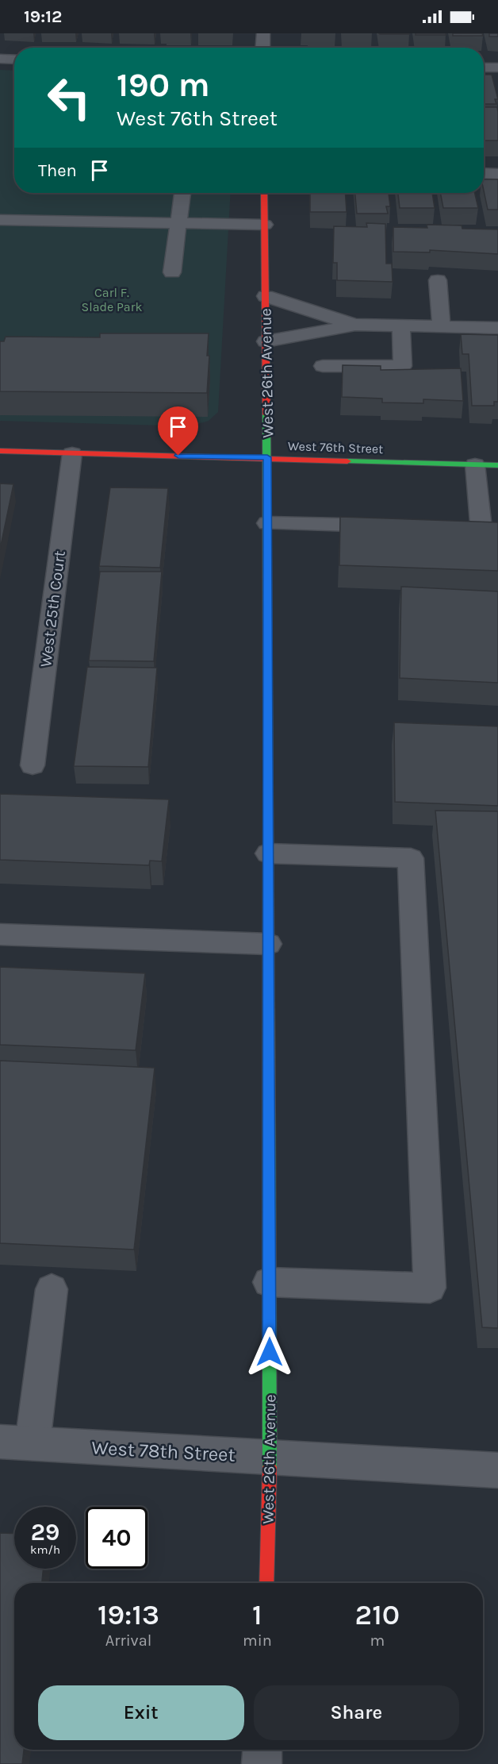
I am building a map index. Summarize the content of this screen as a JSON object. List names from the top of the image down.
{
  "streets": {
    "street": [
      "West 26th Avenue",
      "West 76th Street",
      "West 25th Court",
      "West 78th Street"
    ]
  },
  "crossings": [
    ["West 26th Avenue", "West 76th Street"],
    ["West 26th Avenue", "West 78th Street"],
    ["West 76th Street", "West 25th Court"]
  ],
  "parks": ["Carl F. Slade Park"],
  "page": {
    "status": "19:12",
    "turn": ["190 m", "West 76th Street"],
    "then": "Then",
    "speed": "29 km/h",
    "limit": "40",
    "eta": [
      "19:13",
      "Arrival",
      "1",
      "min",
      "210",
      "m"
    ],
    "buttons": ["Exit", "Share"]
  }
}
